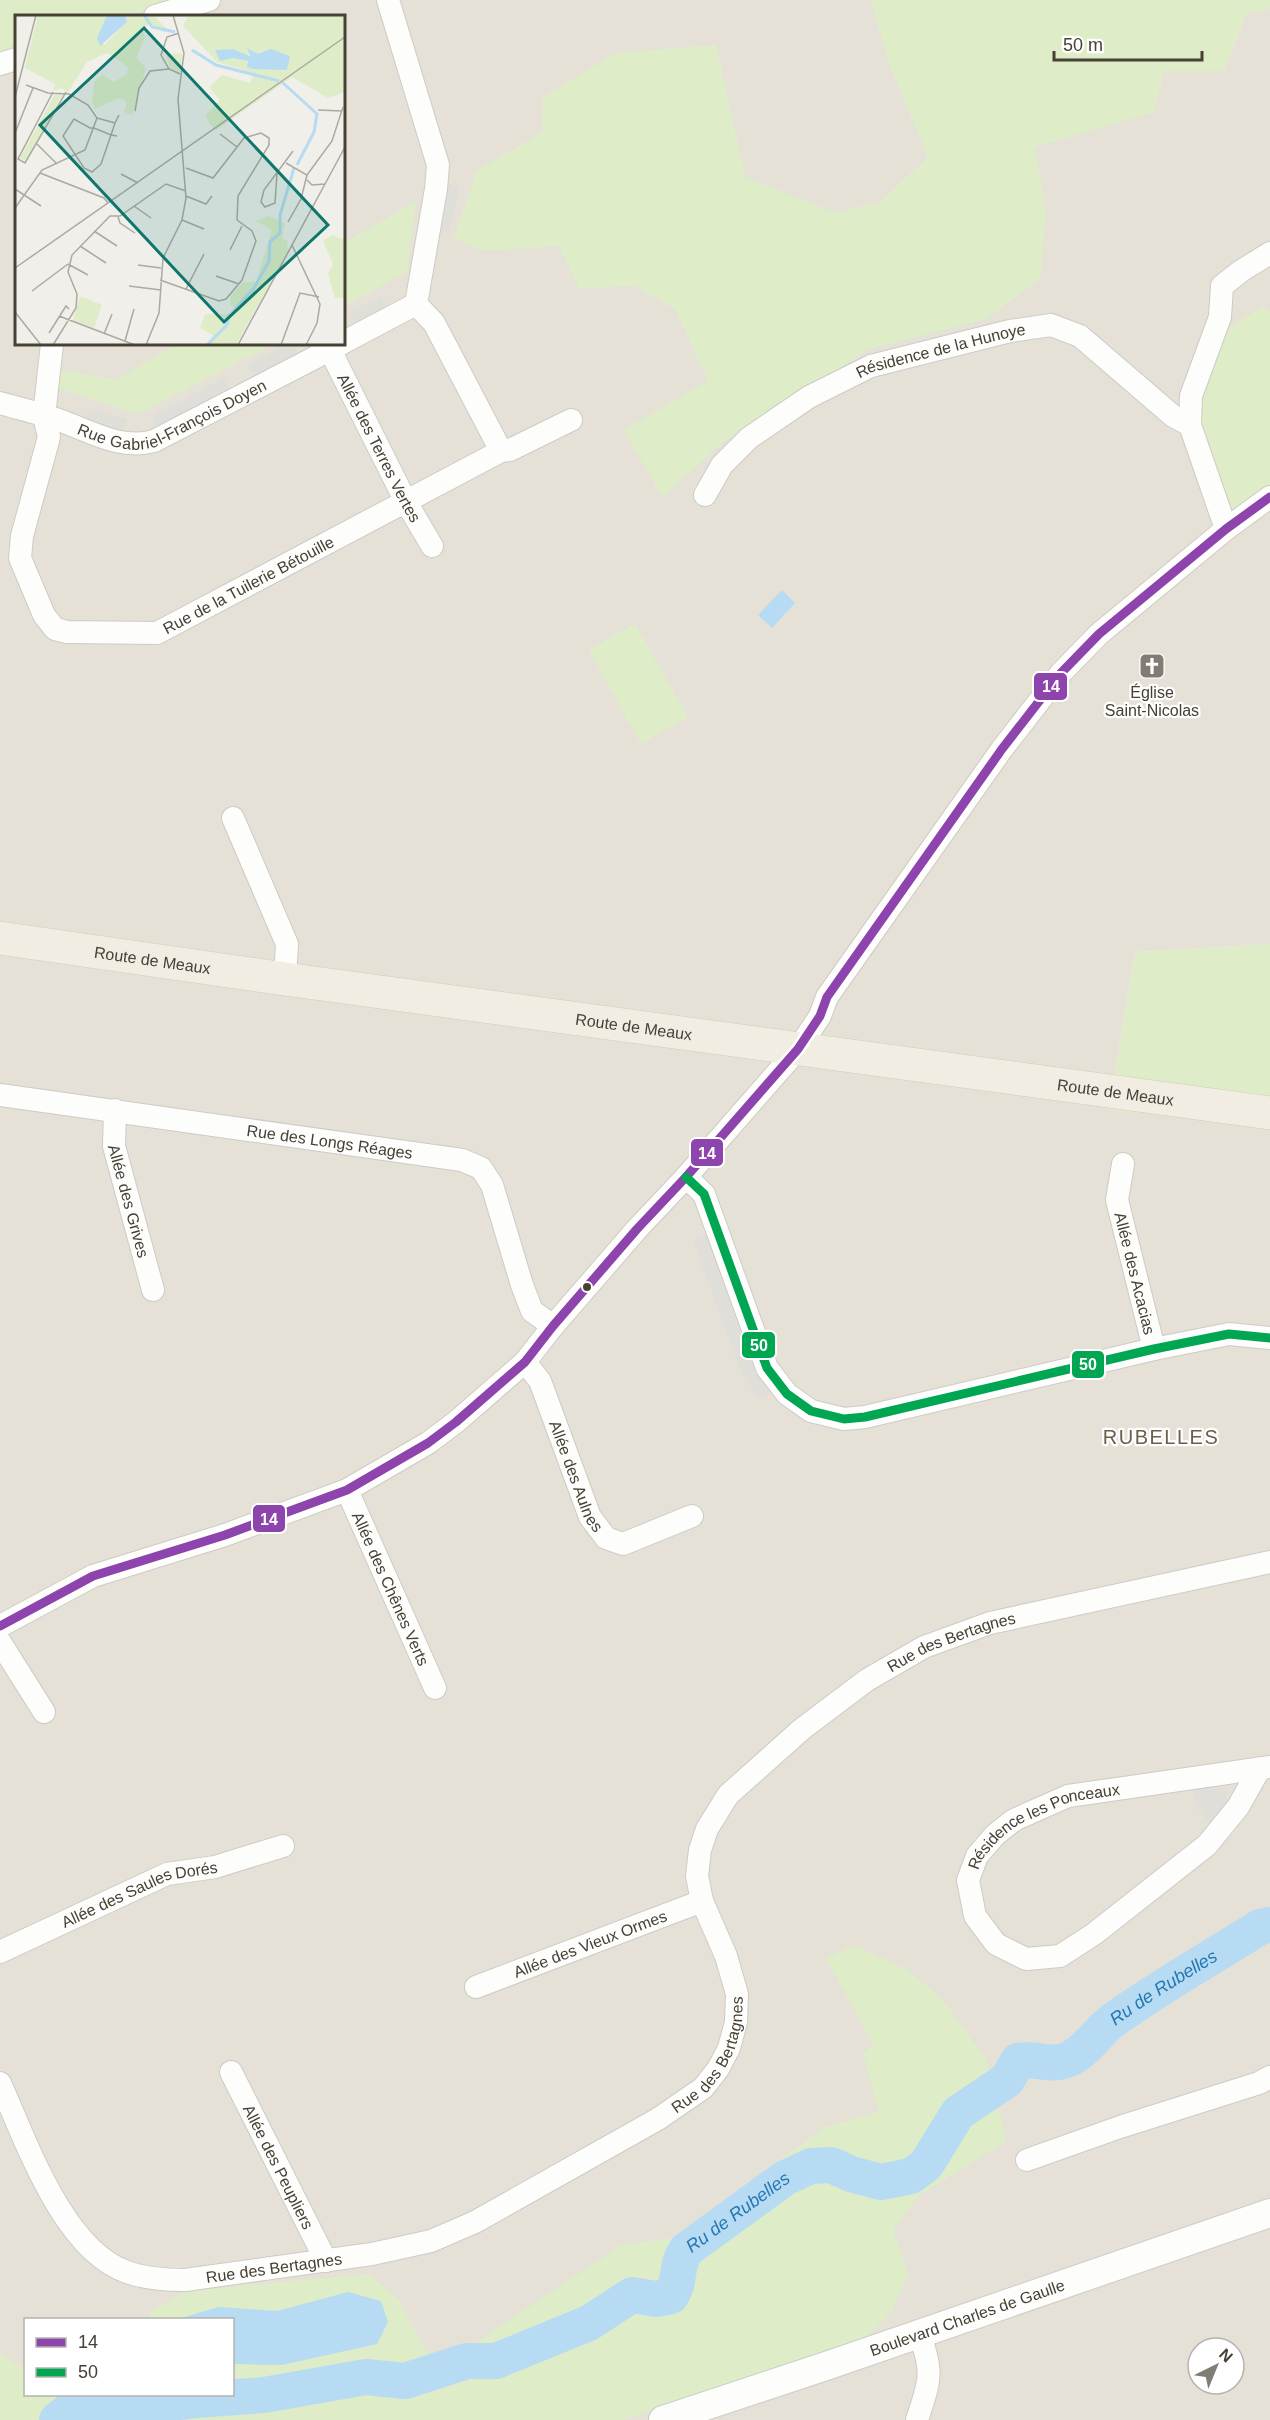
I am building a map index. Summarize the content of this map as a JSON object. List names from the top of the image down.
{
  "streets": {
    "main road": ["Route de Meaux"],
    "street": [
      "Résidence de la Hunoye",
      "Rue Gabriel-François Doyen",
      "Allée des Terres Vertes",
      "Rue de la Tuilerie Bétouille",
      "Rue des Longs Réages",
      "Allée des Grives",
      "Allée des Acacias",
      "Allée des Aulnes",
      "Allée des Chênes Verts",
      "Rue des Bertagnes",
      "Résidence les Ponceaux",
      "Allée des Saules Dorés",
      "Allée des Vieux Ormes",
      "Allée des Peupliers",
      "Boulevard Charles de Gaulle"
    ]
  },
  "crossings": [
    ["Rue Gabriel-François Doyen", "Allée des Terres Vertes"],
    ["Rue Gabriel-François Doyen", "Rue de la Tuilerie Bétouille"],
    ["Allée des Terres Vertes", "Rue de la Tuilerie Bétouille"],
    ["Rue des Longs Réages", "Allée des Grives"],
    ["Rue des Bertagnes", "Allée des Vieux Ormes"],
    ["Rue des Bertagnes", "Allée des Peupliers"]
  ],
  "districts": ["RUBELLES"],
  "water": ["Ru de Rubelles"],
  "places": {
    "church": ["Église Saint-Nicolas"]
  },
  "lines": ["transit line 14", "transit line 50"],
  "legend": ["14", "50"],
  "scale_bar": "50 m",
  "north": "top right"
}
